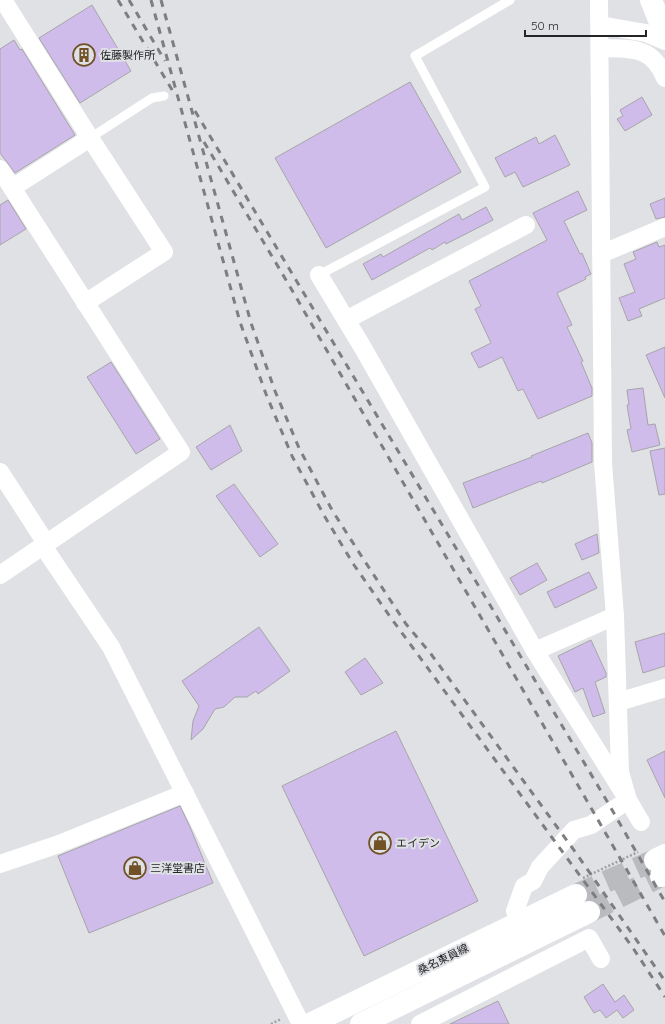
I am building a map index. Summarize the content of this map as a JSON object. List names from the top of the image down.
{
  "streets": {
    "main road": ["桑名東員線"]
  },
  "places": {
    "building": ["佐藤製作所"],
    "shop": ["エイデン", "三洋堂書店"]
  },
  "scale_bar": "50 m"
}
